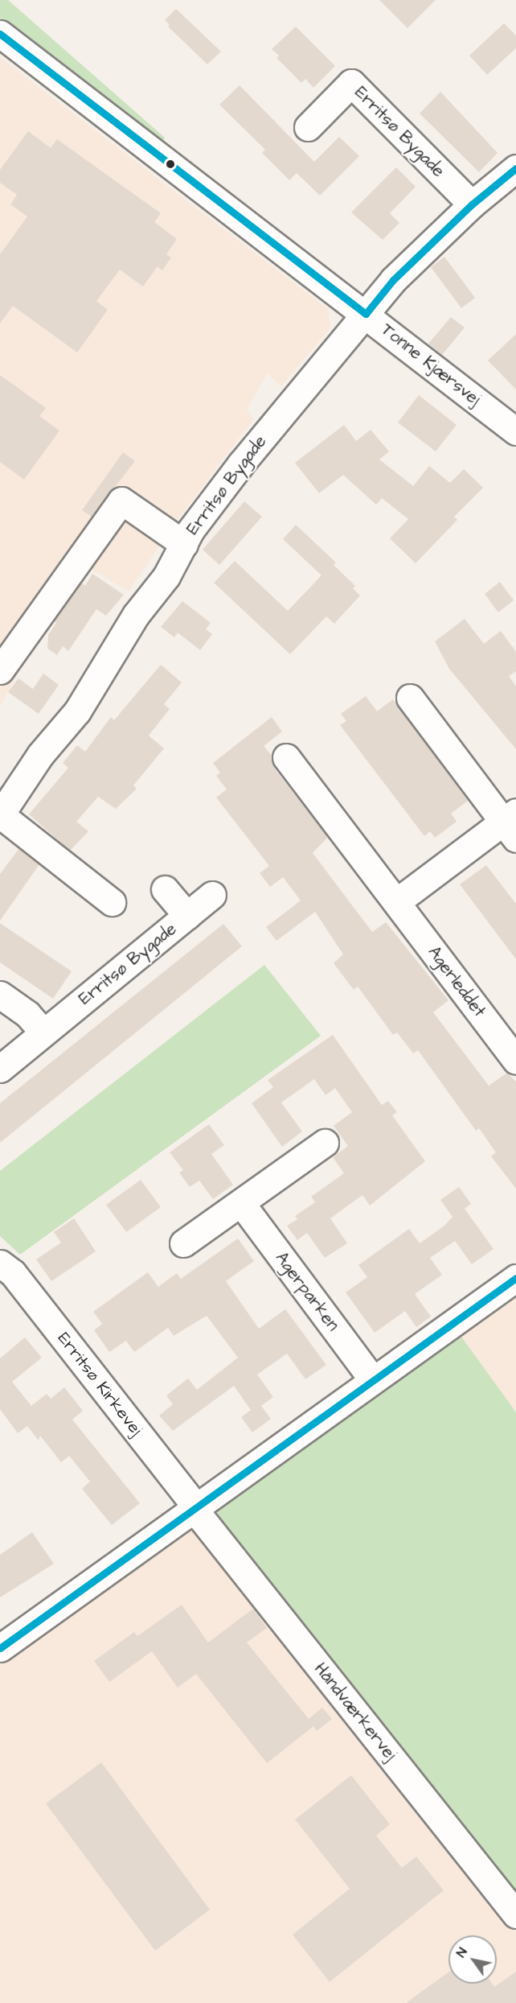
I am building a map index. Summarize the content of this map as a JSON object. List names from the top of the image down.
{
  "streets": {
    "street": [
      "Erritsø Bygade",
      "Tonne Kjærsvej",
      "Agerleddet",
      "Agerparken",
      "Erritsø Kirkevej",
      "Håndværkervej"
    ]
  },
  "crossings": [
    ["Erritsø Bygade", "Tonne Kjærsvej"],
    ["Erritsø Kirkevej", "Håndværkervej"]
  ],
  "north": "top left"
}
